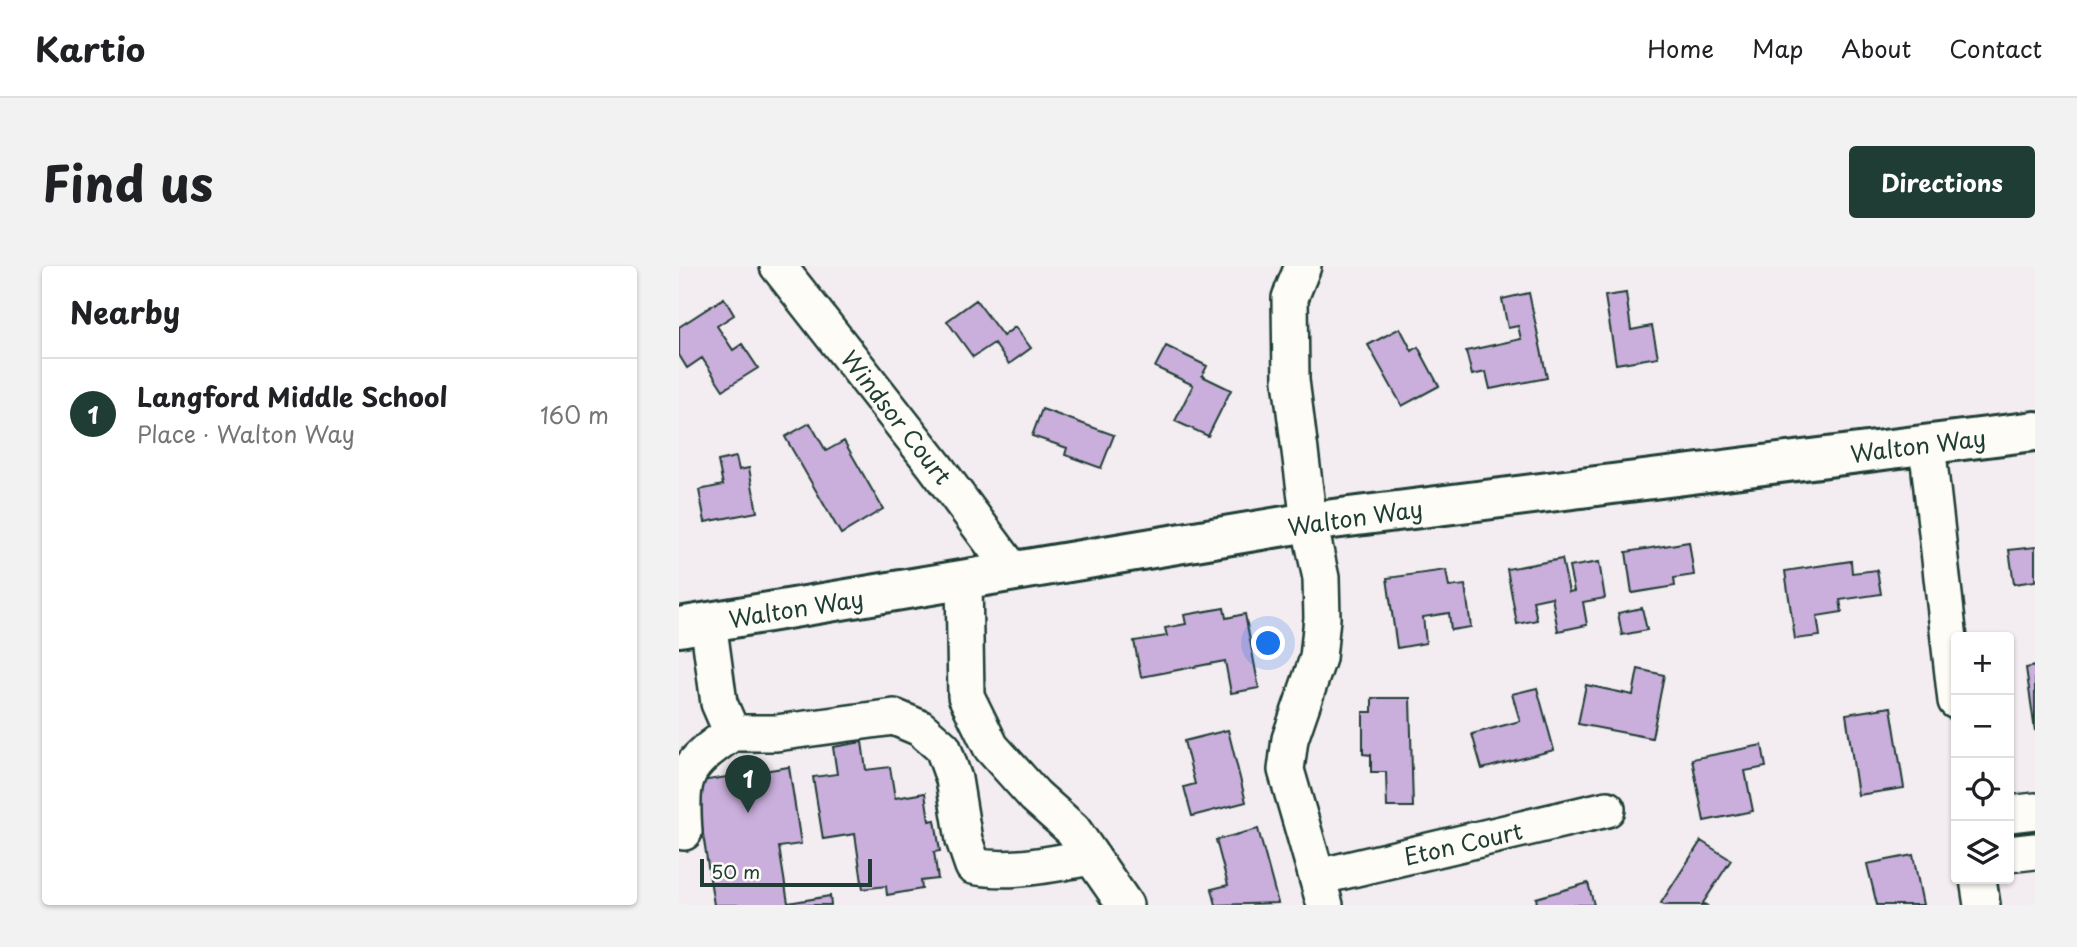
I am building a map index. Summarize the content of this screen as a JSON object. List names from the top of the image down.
{
  "streets": {
    "main road": ["Walton Way"],
    "street": ["Windsor Court", "Eton Court"]
  },
  "crossings": [
    ["Windsor Court", "Walton Way"]
  ],
  "scale_bar": "50 m",
  "page": {
    "header": "Kartio",
    "nav": [
      "Home",
      "Map",
      "About",
      "Contact"
    ],
    "title": "Find us",
    "buttons": "Directions",
    "heading": "Nearby",
    "list": [
      {
        "mark": "1",
        "name": "Langford Middle School",
        "note": "Place · Walton Way",
        "value": "160 m"
      }
    ],
    "map_buttons": ["+", "−"],
    "pins": "1",
    "scale": "50 m"
  }
}
